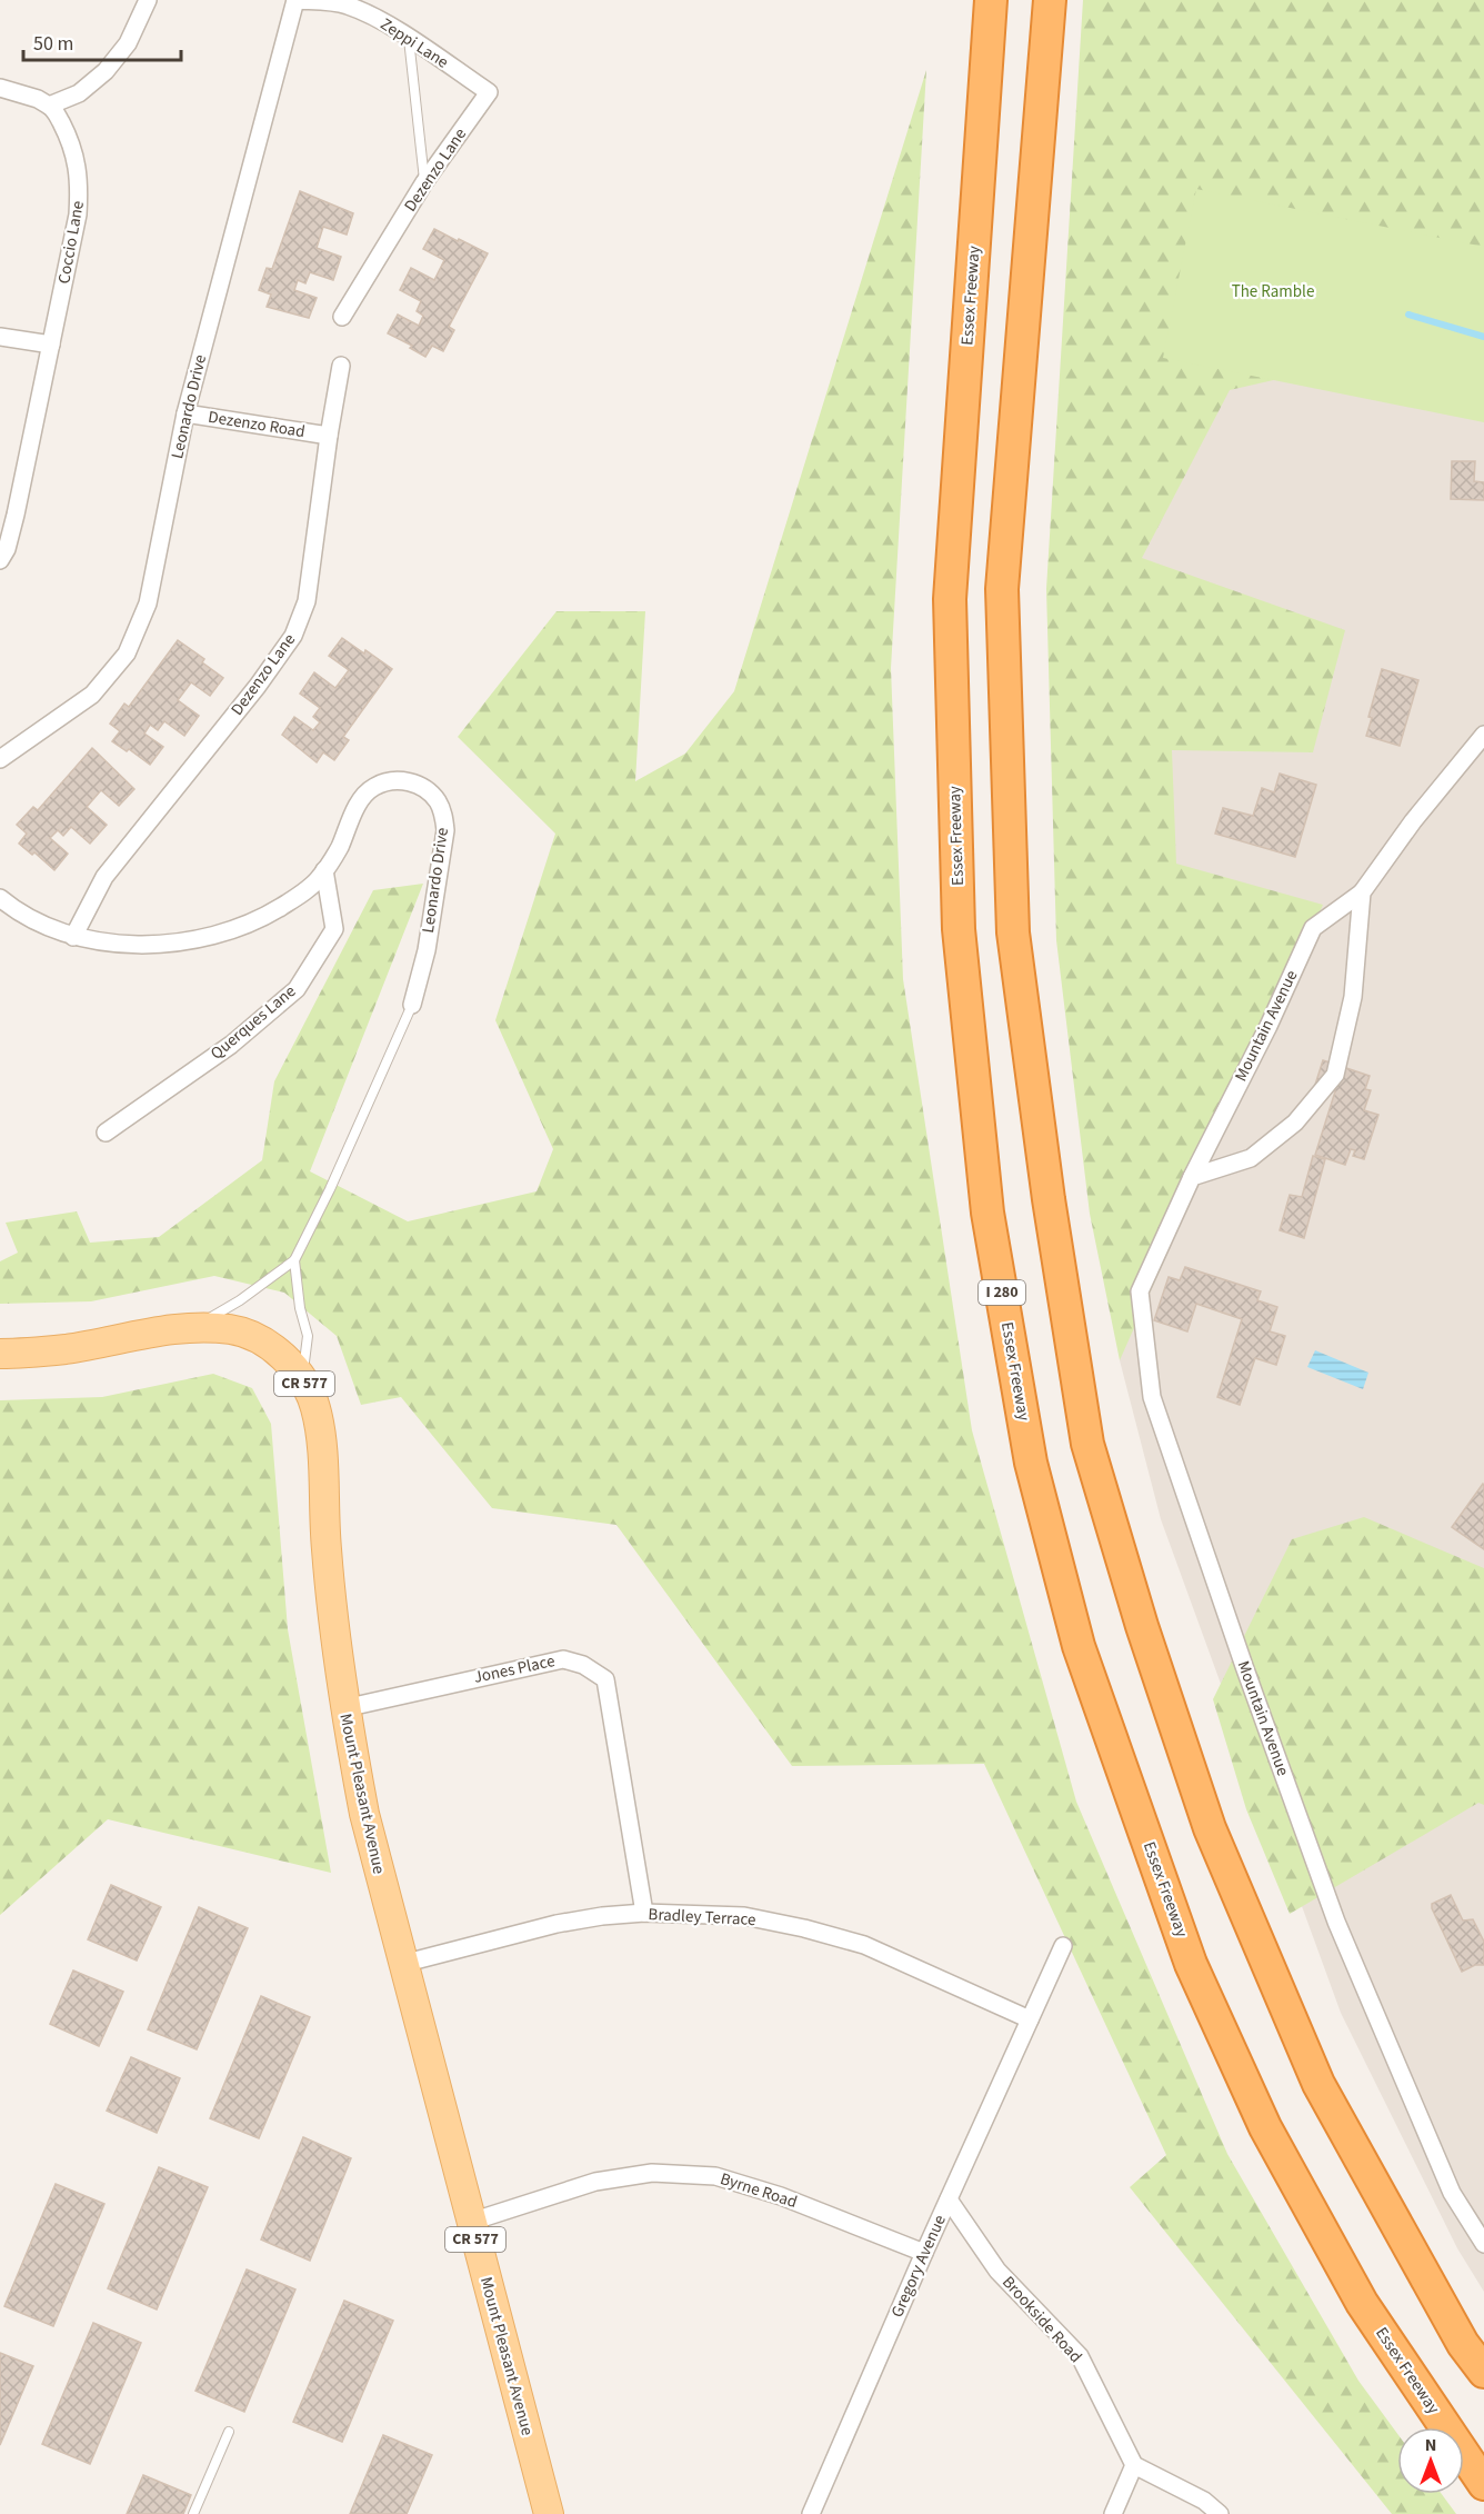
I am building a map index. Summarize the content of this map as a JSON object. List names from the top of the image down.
{
  "streets": {
    "highway": ["Essex Freeway", "I 280"],
    "main road": ["CR 577", "Mount Pleasant Avenue"],
    "street": [
      "Zeppi Lane",
      "Dezenzo Lane",
      "Coccio Lane",
      "Leonardo Drive",
      "Dezenzo Road",
      "Querques Lane",
      "Mountain Avenue",
      "Jones Place",
      "Bradley Terrace",
      "Byrne Road",
      "Gregory Avenue",
      "Brookside Road"
    ]
  },
  "crossings": [
    ["Zeppi Lane", "Dezenzo Lane"],
    ["Zeppi Lane", "Leonardo Drive"],
    ["Dezenzo Lane", "Leonardo Drive"],
    ["Dezenzo Lane", "Dezenzo Road"],
    ["Leonardo Drive", "Dezenzo Road"],
    ["Leonardo Drive", "Querques Lane"],
    ["Jones Place", "Mount Pleasant Avenue"],
    ["Jones Place", "Bradley Terrace"],
    ["Mount Pleasant Avenue", "Bradley Terrace"],
    ["Mount Pleasant Avenue", "Byrne Road"],
    ["Bradley Terrace", "Gregory Avenue"],
    ["Byrne Road", "Gregory Avenue"],
    ["Gregory Avenue", "Brookside Road"]
  ],
  "parks": ["The Ramble"],
  "scale_bar": "50 m",
  "north": "top"
}
